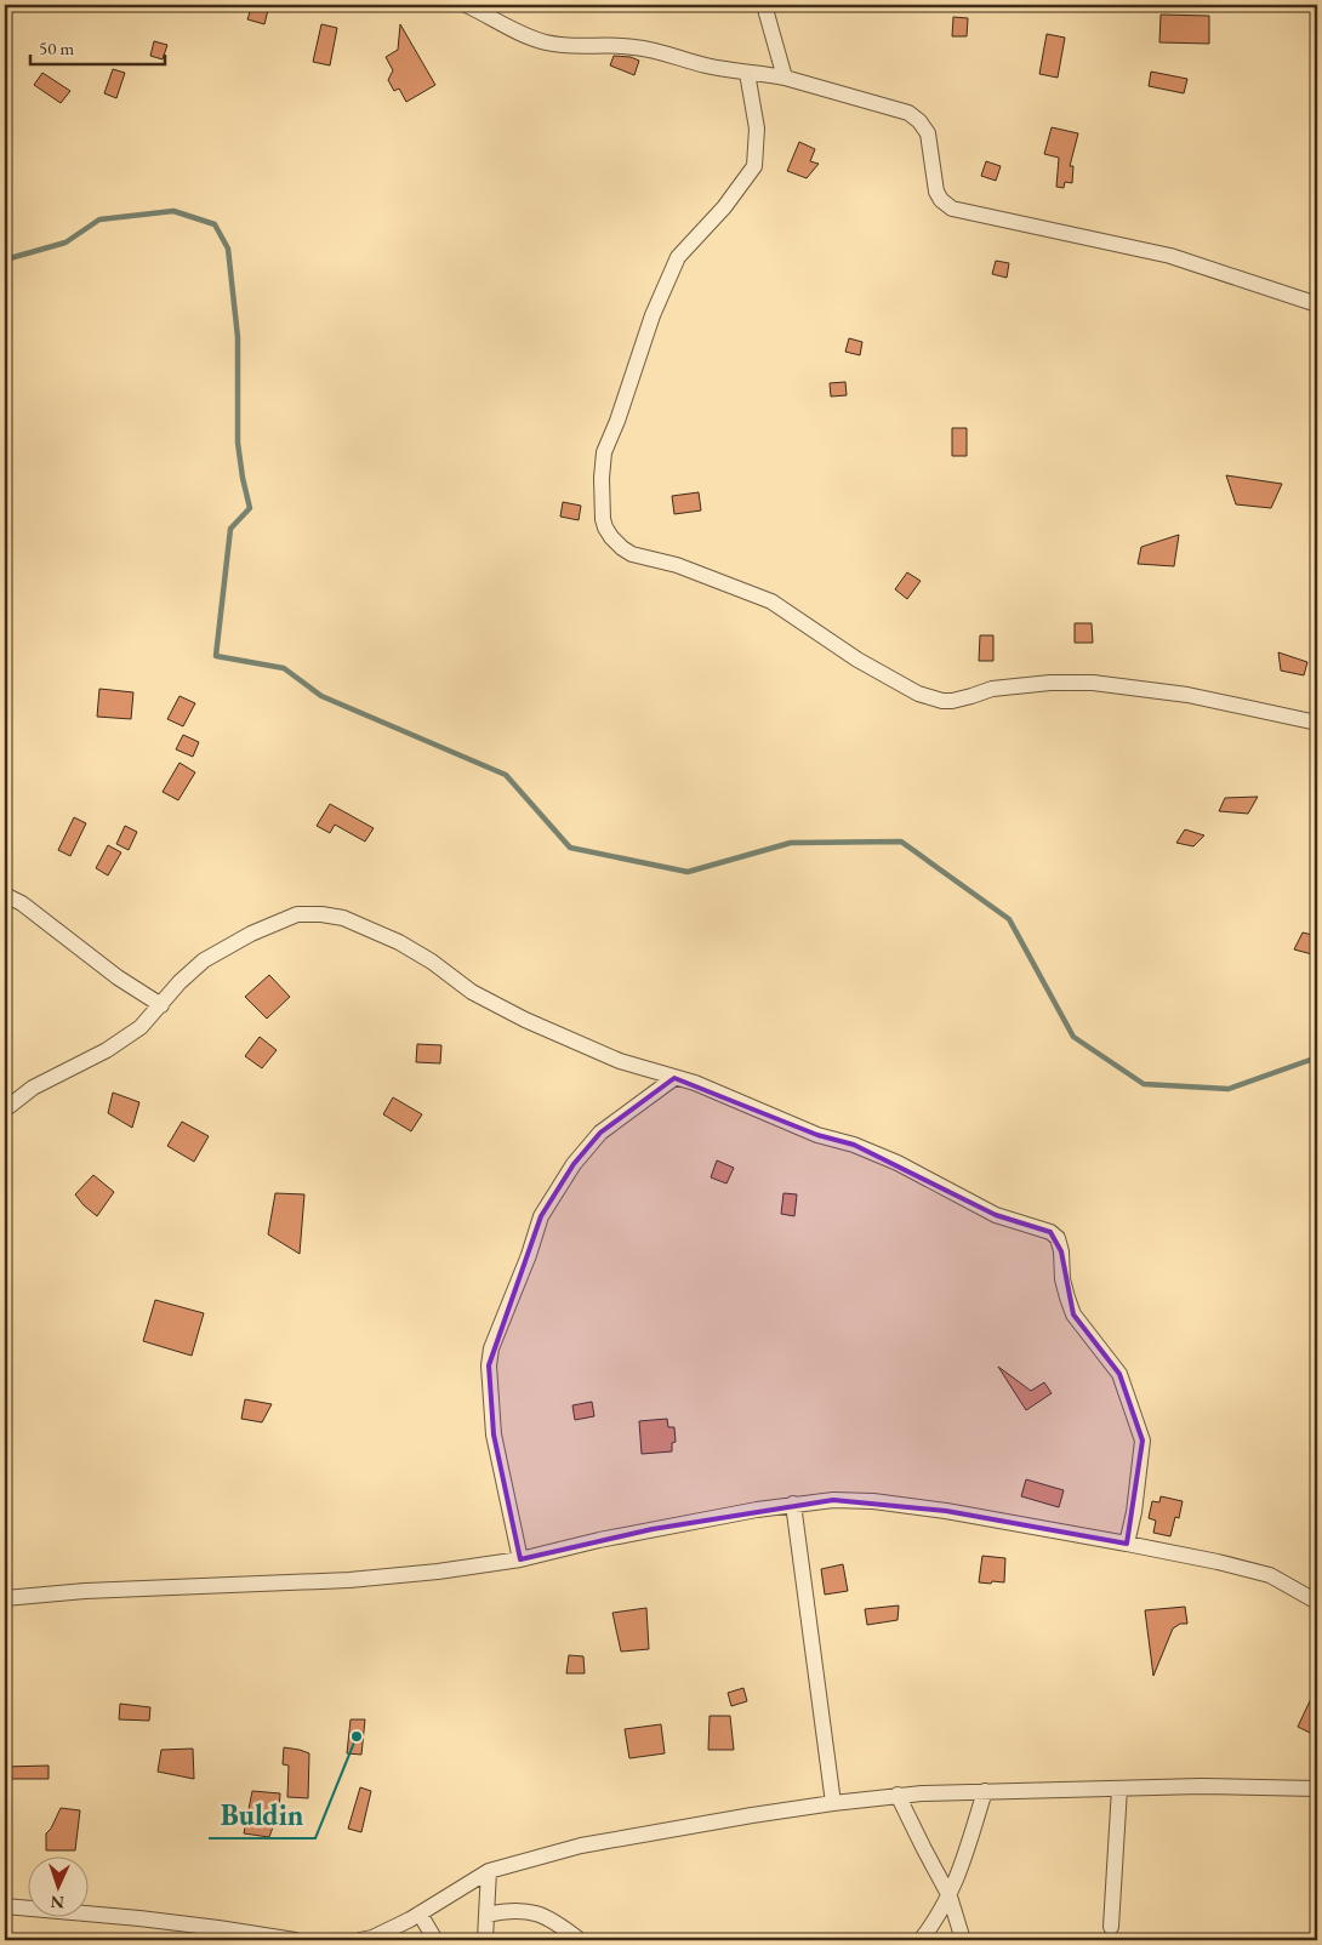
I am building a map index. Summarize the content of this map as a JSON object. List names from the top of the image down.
{
  "places": ["Buldin"],
  "scale_bar": "50 m",
  "north": "bottom"
}
